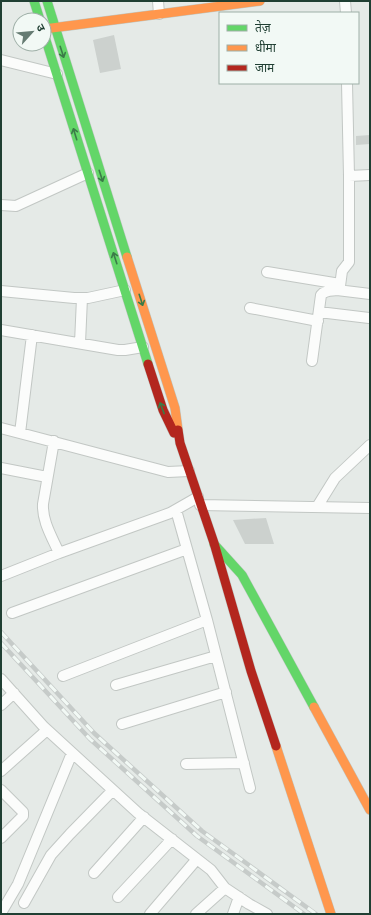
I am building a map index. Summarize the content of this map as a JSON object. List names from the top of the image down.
{
  "legend": ["तेज़", "धीमा", "जाम"],
  "north": "top right"
}
